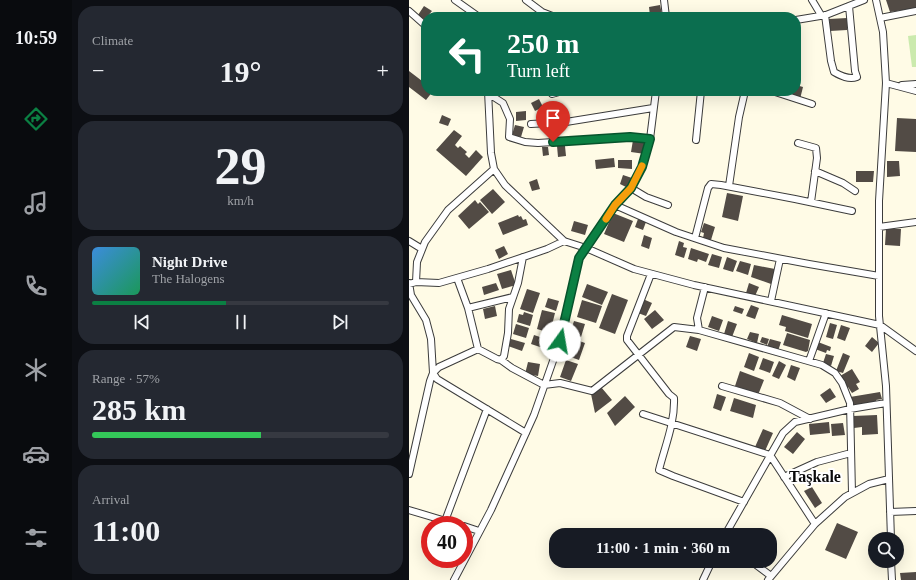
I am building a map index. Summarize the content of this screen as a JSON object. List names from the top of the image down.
{
  "districts": ["Taşkale"],
  "page": {
    "tabs": "10:59",
    "tile": [
      "Climate",
      ["29", "km/h"],
      ["Range · 57%", "285 km"],
      ["Arrival", "11:00"]
    ],
    "turn": ["250 m", "Turn left"],
    "heat": ["−", "19°", "+"],
    "song": ["Night Drive", "The Halogens"],
    "limit": "40",
    "trip": "11:00 · 1 min · 360 m"
  }
}
